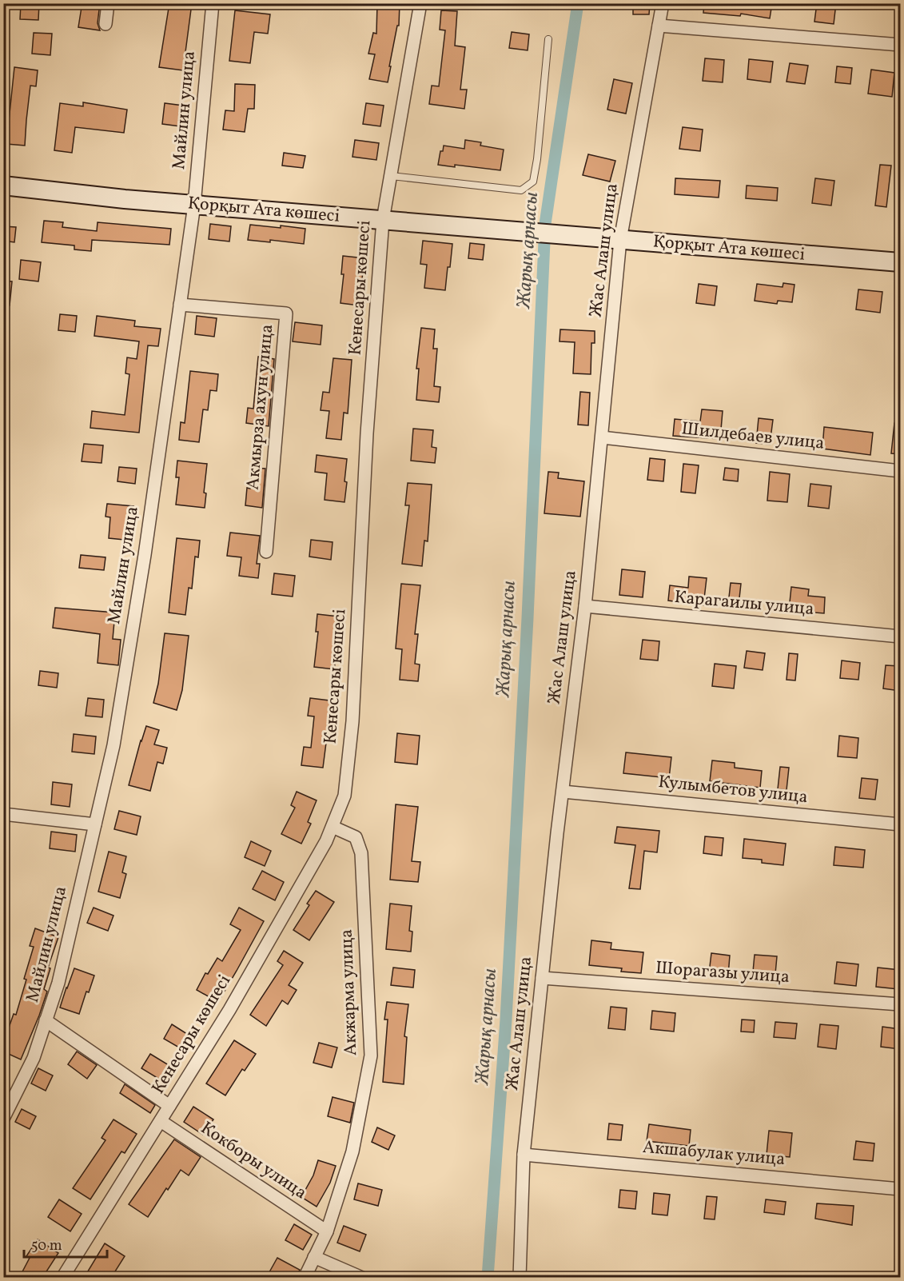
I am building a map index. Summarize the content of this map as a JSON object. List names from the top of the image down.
{
  "streets": {
    "main road": ["Қорқыт Ата көшесі"],
    "street": [
      "Майлин улица",
      "Жас Алаш улица",
      "Кенесары көшесі",
      "Акмырза ахун улица",
      "Шилдебаев улица",
      "Карагаилы улица",
      "Кулымбетов улица",
      "Шорагазы улица",
      "Акжарма улица",
      "Акшабулак улица",
      "Кокборы улица"
    ]
  },
  "crossings": [
    ["Майлин улица", "Қорқыт Ата көшесі"],
    ["Майлин улица", "Акмырза ахун улица"],
    ["Қорқыт Ата көшесі", "Жас Алаш улица"],
    ["Қорқыт Ата көшесі", "Кенесары көшесі"],
    ["Жас Алаш улица", "Шилдебаев улица"],
    ["Жас Алаш улица", "Карагаилы улица"],
    ["Жас Алаш улица", "Кулымбетов улица"],
    ["Жас Алаш улица", "Шорагазы улица"],
    ["Жас Алаш улица", "Акшабулак улица"],
    ["Кенесары көшесі", "Акжарма улица"],
    ["Кенесары көшесі", "Кокборы улица"],
    ["Акжарма улица", "Кокборы улица"]
  ],
  "water": ["Жарық арнасы"],
  "scale_bar": "50 m"
}
